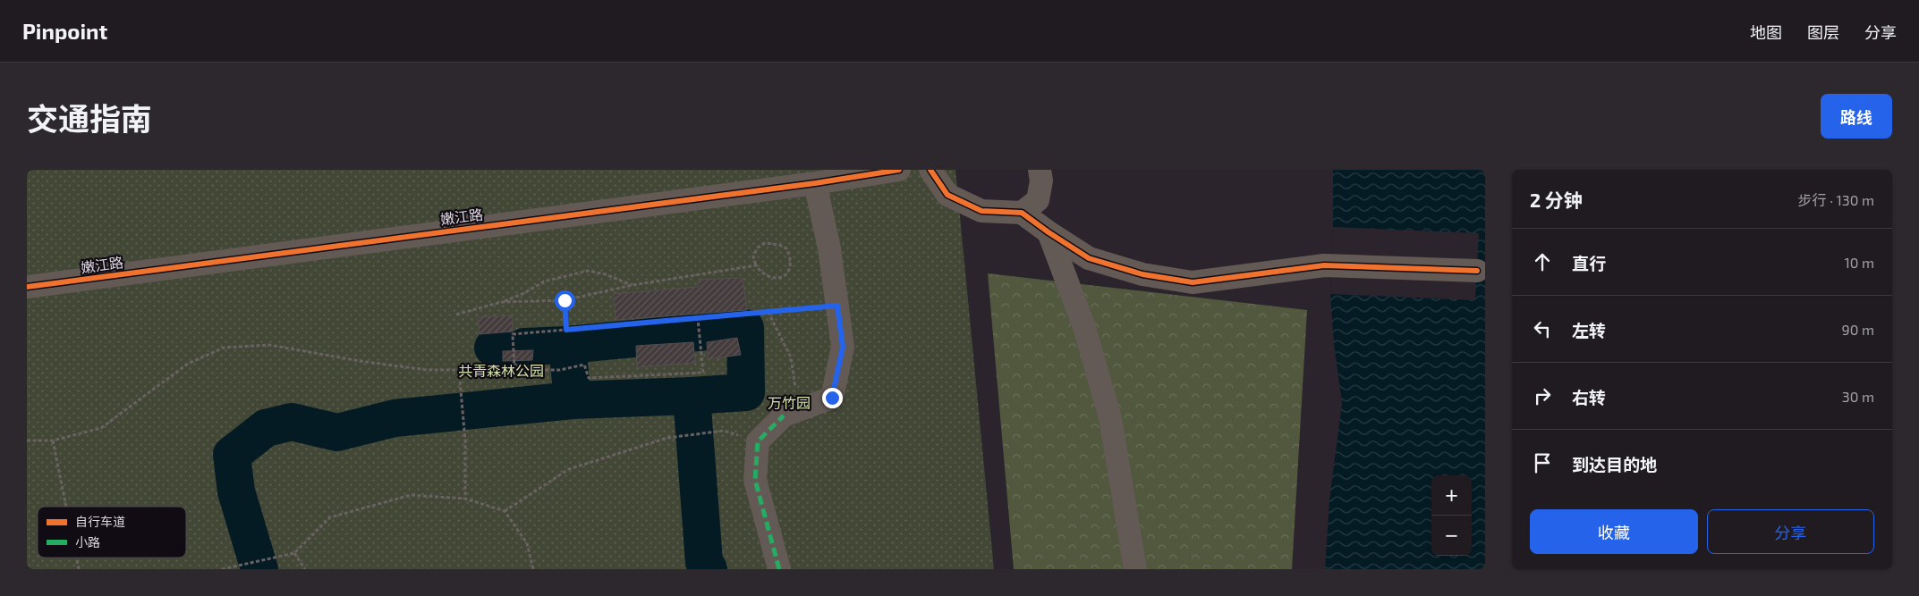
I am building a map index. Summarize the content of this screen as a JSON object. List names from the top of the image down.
{
  "streets": {
    "street": ["嫩江路"]
  },
  "parks": ["共青森林公园", "万竹园"],
  "legend": ["自行车道", "小路"],
  "page": {
    "header": "Pinpoint",
    "nav": ["地图", "图层", "分享"],
    "title": "交通指南",
    "buttons": [
      "路线",
      ["收藏", "分享"]
    ],
    "heading": ["2 分钟", "步行 · 130 m"],
    "list": [
      ["直行", "10 m"],
      ["左转", "90 m"],
      ["右转", "30 m"],
      "到达目的地"
    ],
    "map_buttons": ["+", "−"]
  }
}
